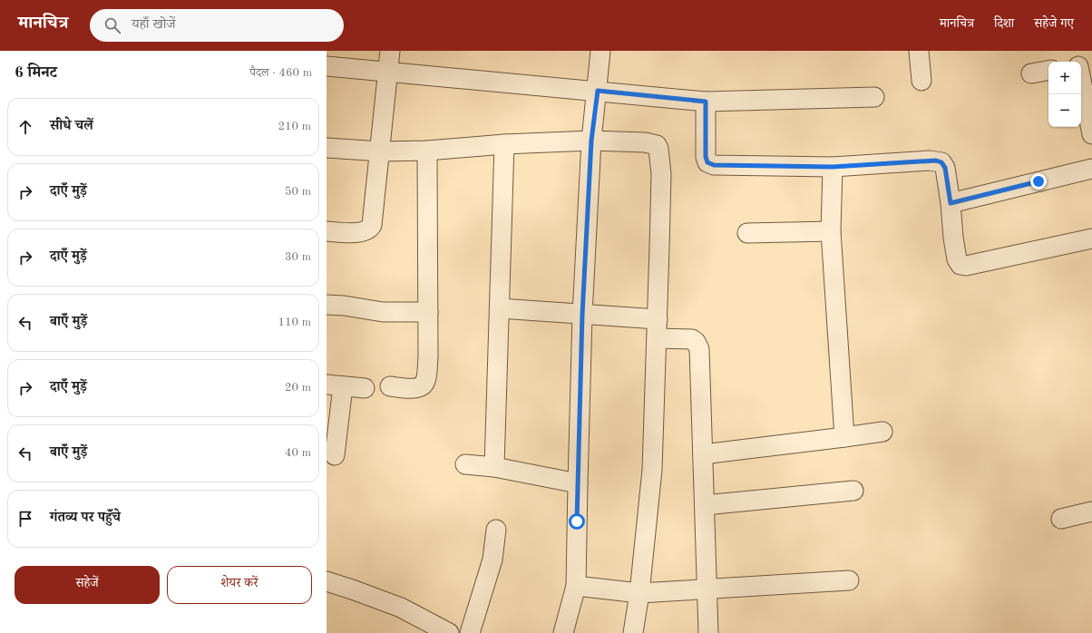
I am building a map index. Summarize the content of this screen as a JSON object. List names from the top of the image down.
{
  "page": {
    "header": "मानचित्र",
    "search": "यहाँ खोजें",
    "nav": ["मानचित्र", "दिशा", "सहेजे गए"],
    "heading": ["6 मिनट", "पैदल · 460 m"],
    "map_buttons": ["+", "−"],
    "list": [
      ["सीधे चलें", "210 m"],
      ["दाएँ मुड़ें", "50 m"],
      ["दाएँ मुड़ें", "30 m"],
      ["बाएँ मुड़ें", "110 m"],
      ["दाएँ मुड़ें", "20 m"],
      ["बाएँ मुड़ें", "40 m"],
      "गंतव्य पर पहुँचे"
    ],
    "buttons": ["सहेजें", "शेयर करें"]
  }
}
